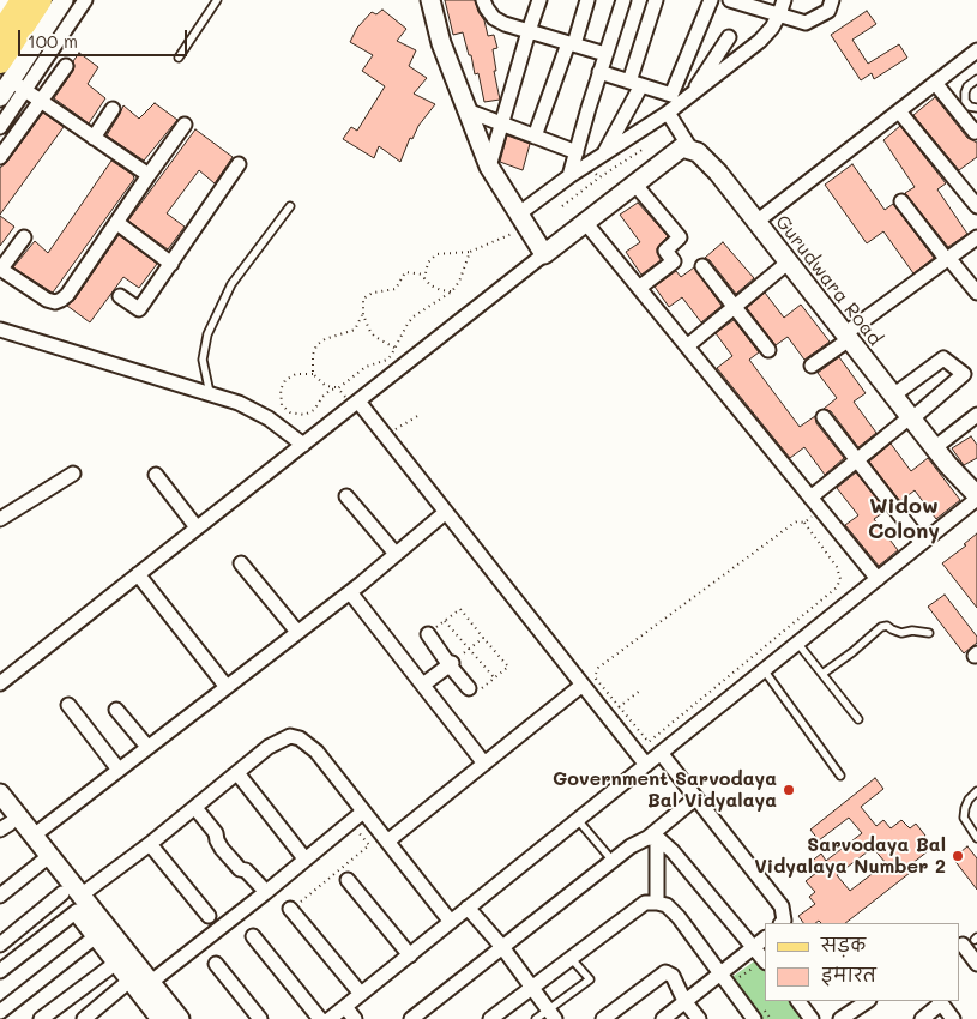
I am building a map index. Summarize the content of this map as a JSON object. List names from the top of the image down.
{
  "streets": {
    "street": ["Gurudwara Road"]
  },
  "districts": ["Widow Colony"],
  "places": ["Government Sarvodaya Bal Vidyalaya", "Sarvodaya Bal Vidyalaya Number 2"],
  "legend": ["सड़क", "इमारत"],
  "scale_bar": "100 m"
}
